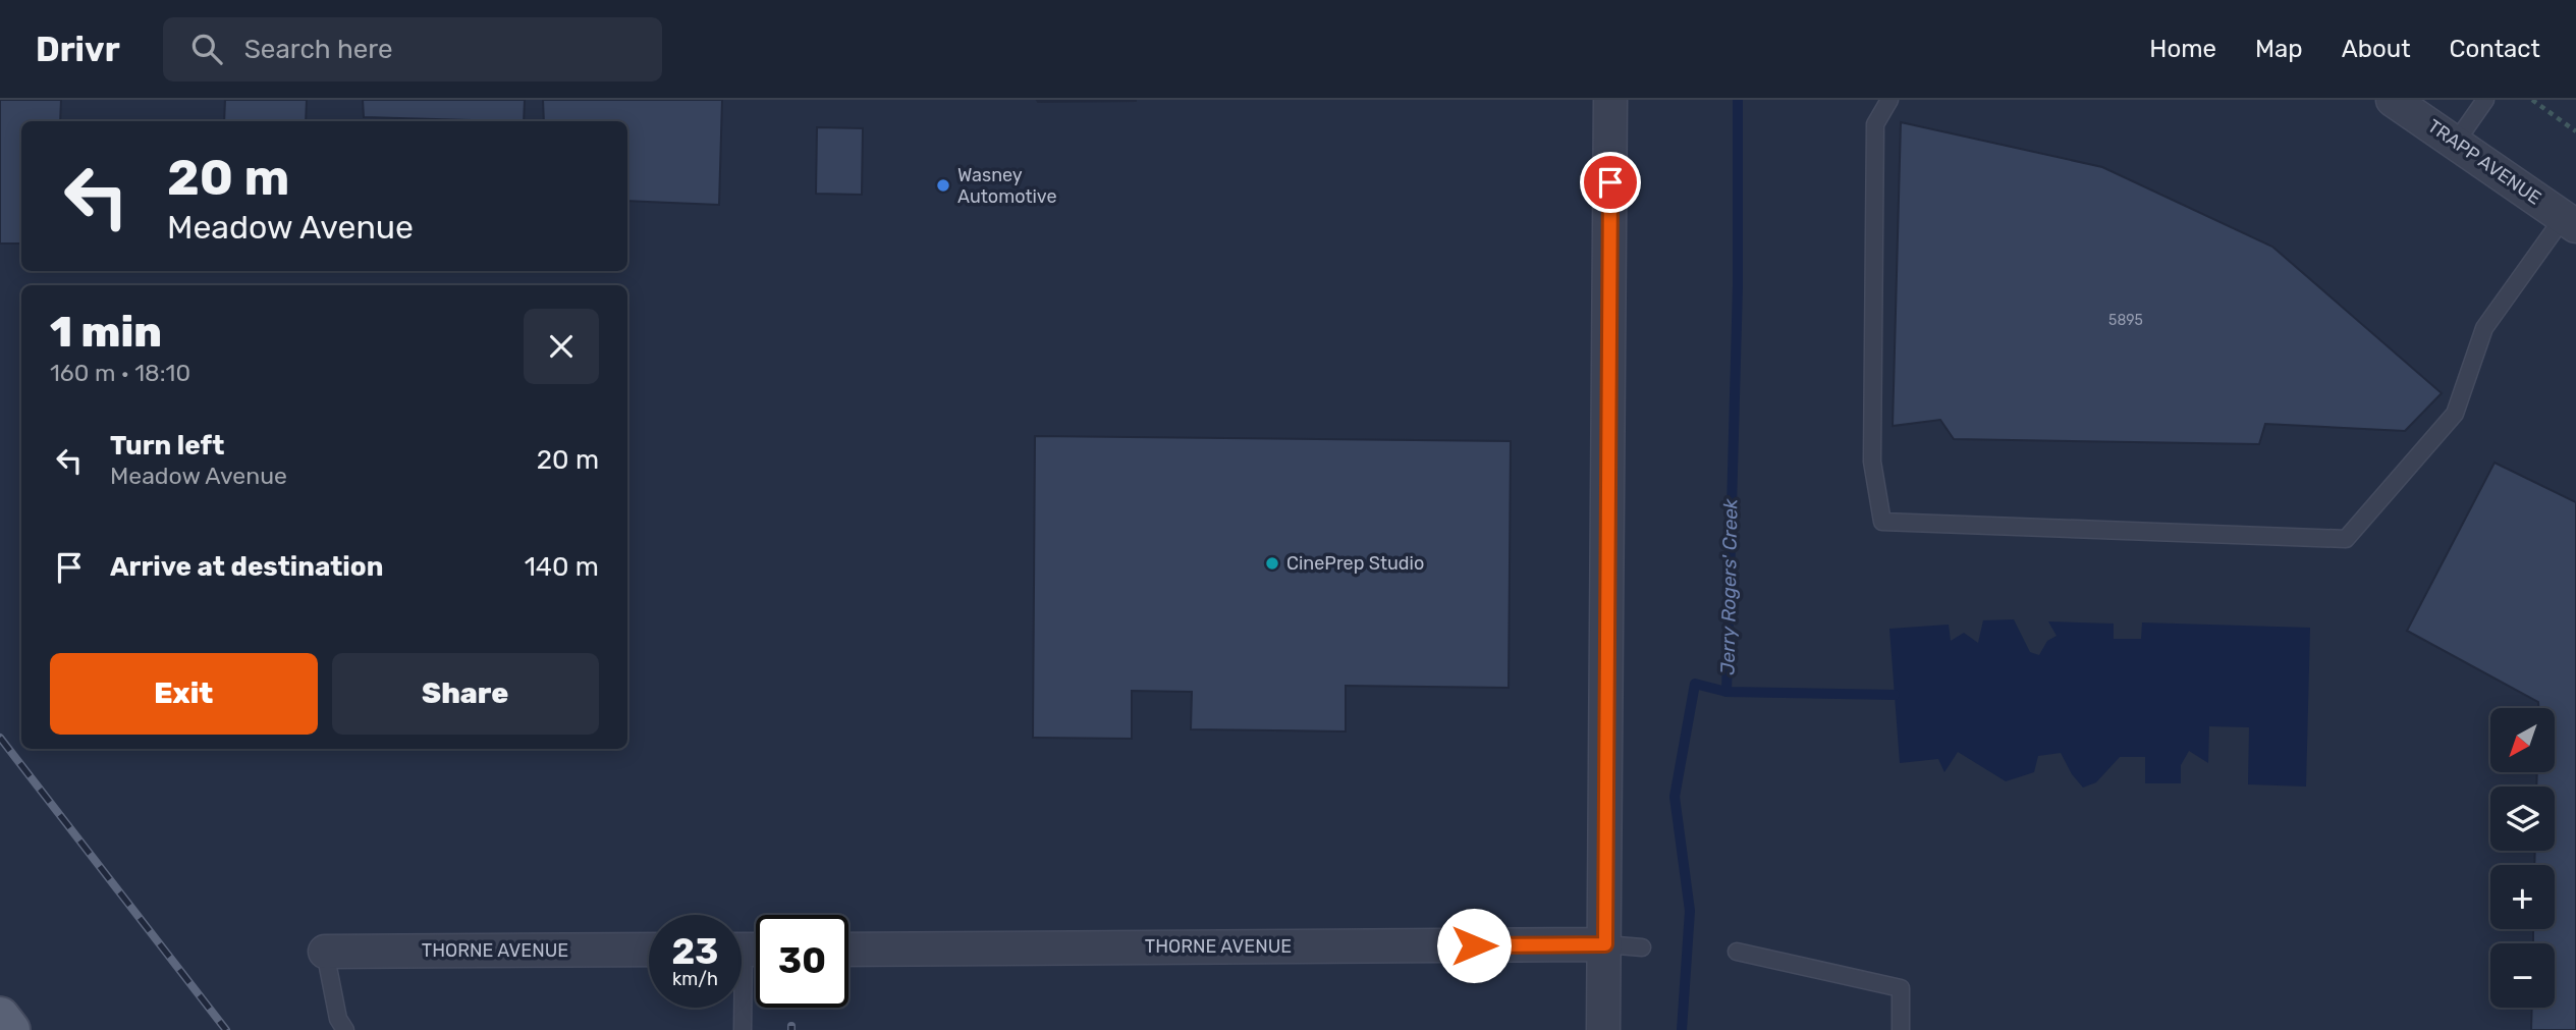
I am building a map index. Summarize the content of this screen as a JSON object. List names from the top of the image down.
{
  "streets": {
    "street": ["TRAPP AVENUE", "THORNE AVENUE"]
  },
  "water": ["Jerry Rogers' Creek"],
  "places": ["Wasney Automotive", "CinePrep Studio"],
  "house_numbers": ["5895"],
  "north": "bottom left",
  "page": {
    "header": "Drivr",
    "search": "Search here",
    "nav": [
      "Home",
      "Map",
      "About",
      "Contact"
    ],
    "turn": ["20 m", "Meadow Avenue"],
    "heading": ["1 min", "160 m · 18:10"],
    "list": [
      {
        "name": "Turn left",
        "note": "Meadow Avenue",
        "value": "20 m"
      },
      {
        "name": "Arrive at destination",
        "value": "140 m"
      }
    ],
    "buttons": ["Exit", "Share"],
    "map_buttons": ["+", "−"],
    "speed": "23 km/h",
    "limit": "30"
  }
}
